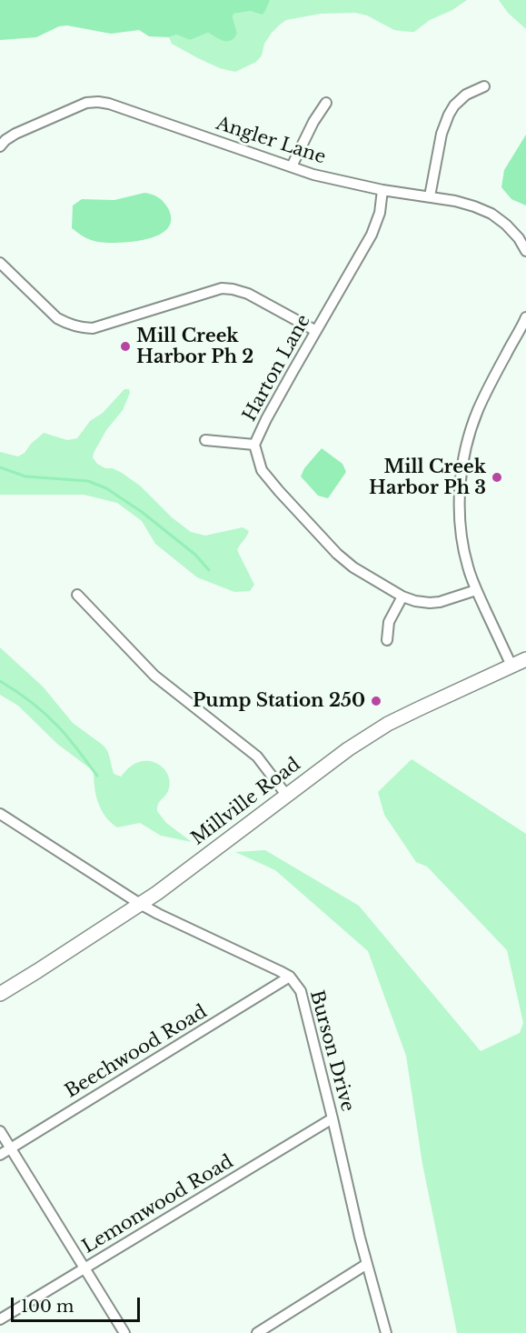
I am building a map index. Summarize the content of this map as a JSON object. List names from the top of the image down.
{
  "streets": {
    "street": [
      "Angler Lane",
      "Harton Lane",
      "Millville Road",
      "Burson Drive",
      "Beechwood Road",
      "Lemonwood Road"
    ]
  },
  "crossings": [
    ["Angler Lane", "Harton Lane"],
    ["Millville Road", "Burson Drive"],
    ["Burson Drive", "Beechwood Road"],
    ["Burson Drive", "Lemonwood Road"]
  ],
  "places": ["Mill Creek Harbor Ph 2", "Mill Creek Harbor Ph 3", "Pump Station 250"],
  "scale_bar": "100 m"
}
